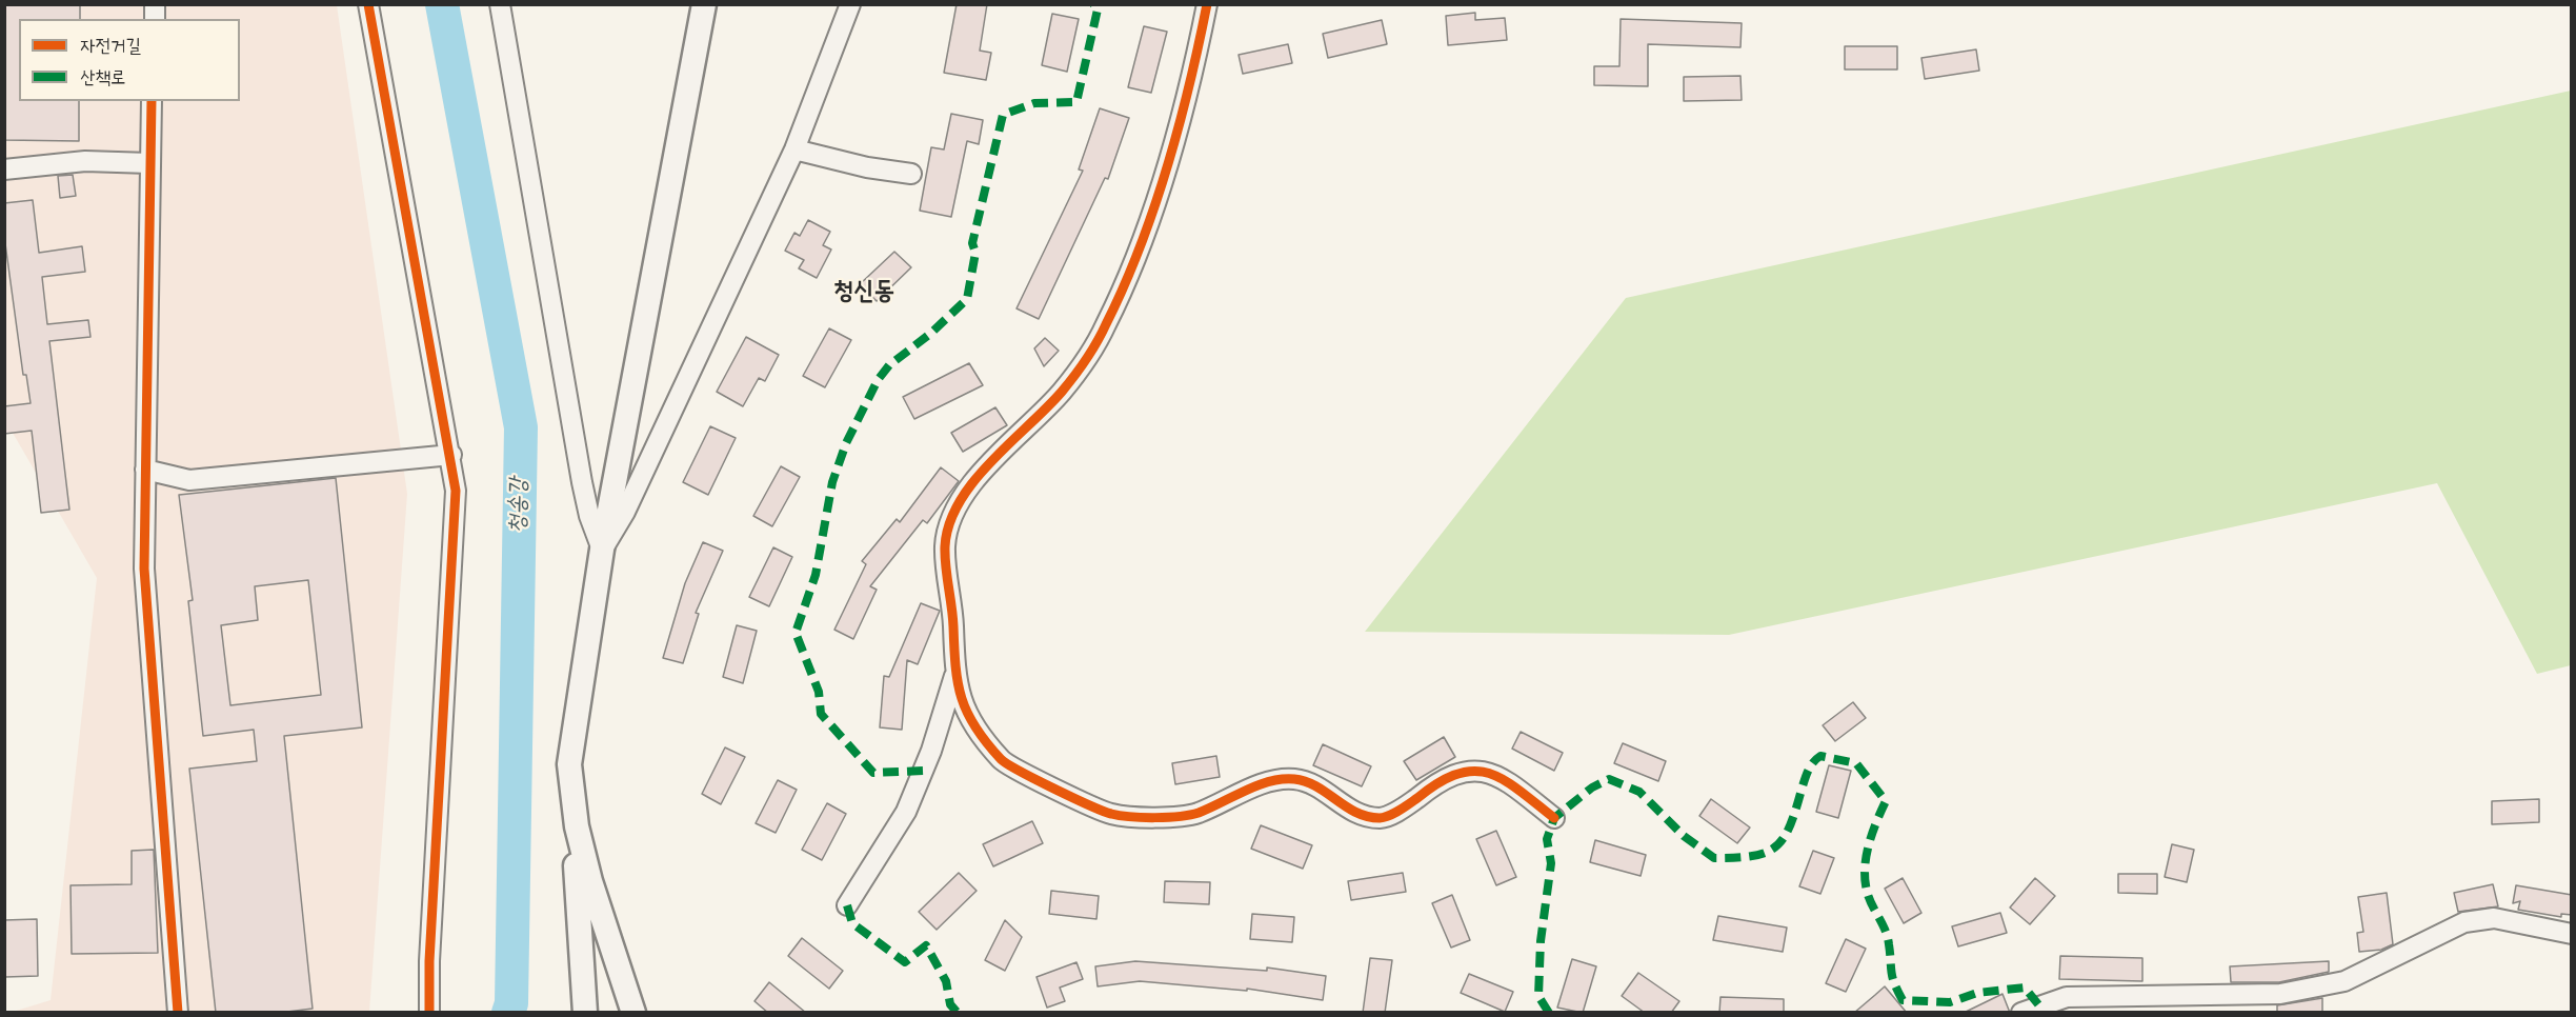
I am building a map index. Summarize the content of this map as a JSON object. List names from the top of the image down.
{
  "districts": ["청신동"],
  "water": ["청송강"],
  "legend": ["자전거길", "산책로"]
}
